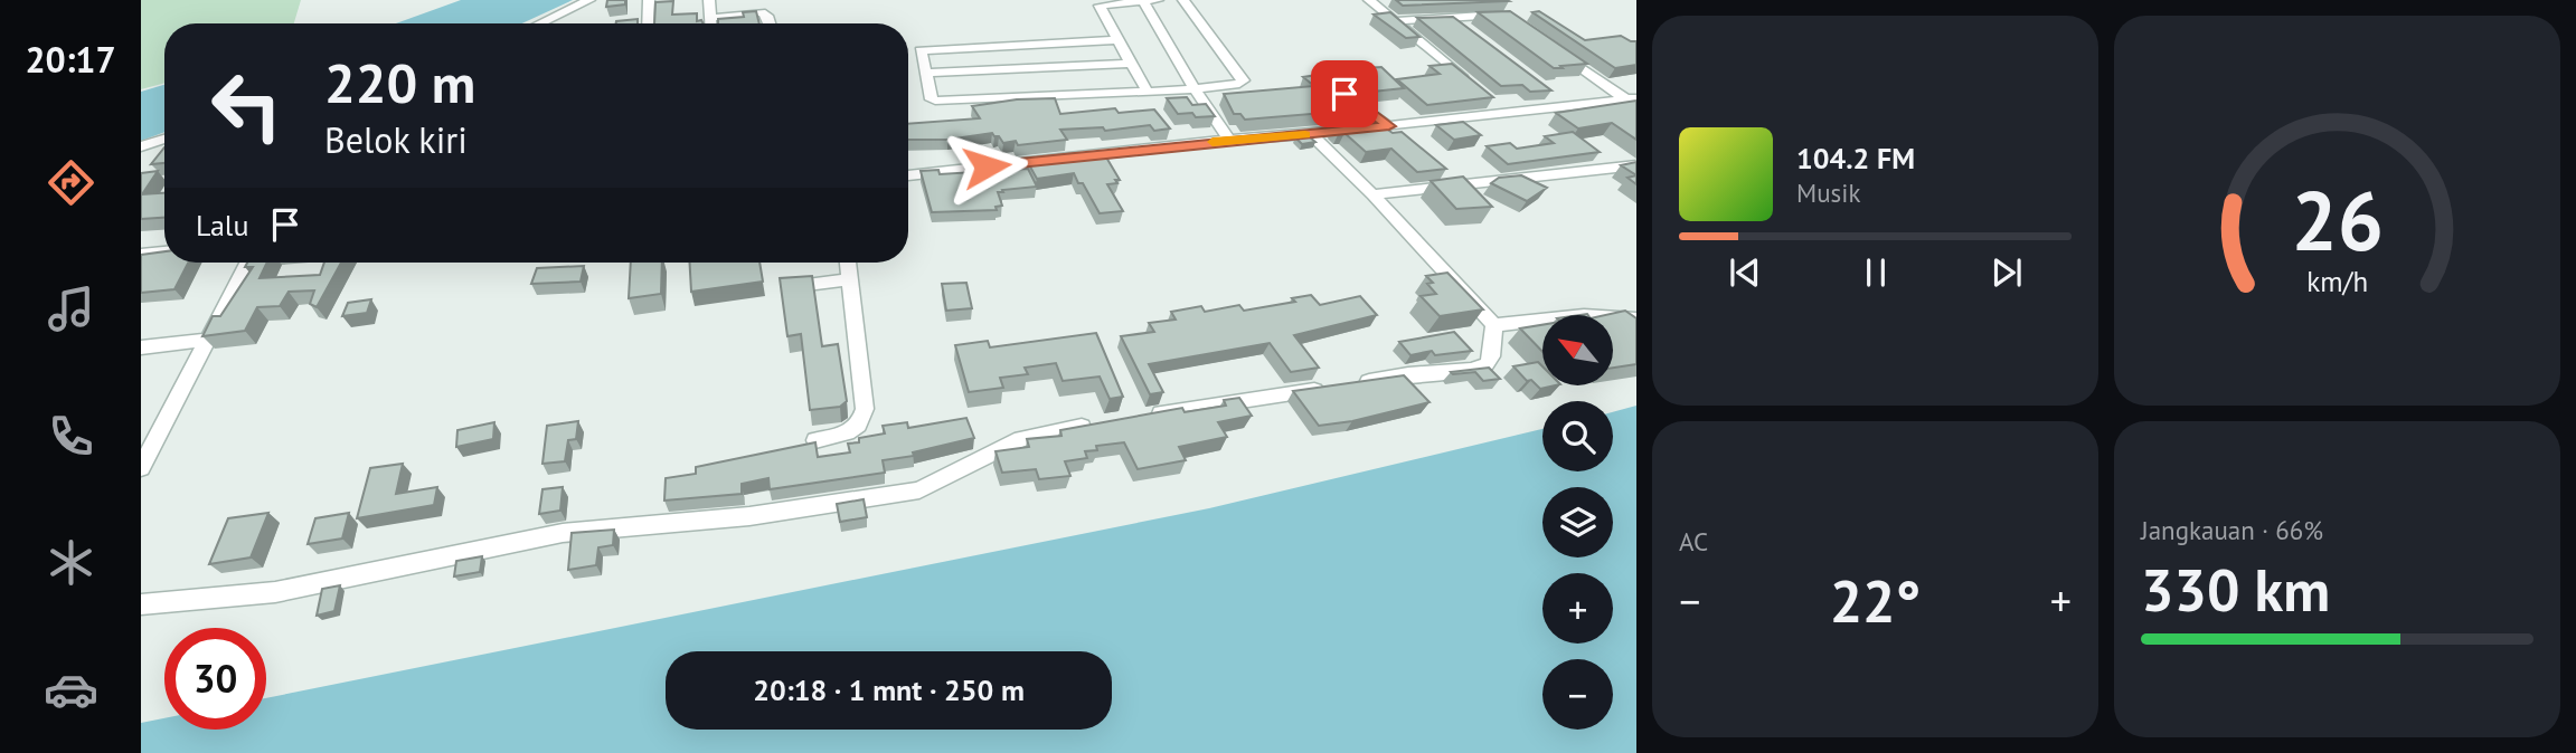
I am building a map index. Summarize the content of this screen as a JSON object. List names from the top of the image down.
{
  "north": "top left",
  "page": {
    "tabs": "20:17",
    "turn": ["220 m", "Belok kiri"],
    "song": ["104.2 FM", "Musik"],
    "then": "Lalu",
    "map_buttons": ["+", "−"],
    "tile": [
      "AC",
      ["Jangkauan · 66%", "330 km"]
    ],
    "heat": ["−", "22°", "+"],
    "limit": "30",
    "trip": "20:18 · 1 mnt · 250 m",
    "gauge": ["26", "km/h"]
  }
}
